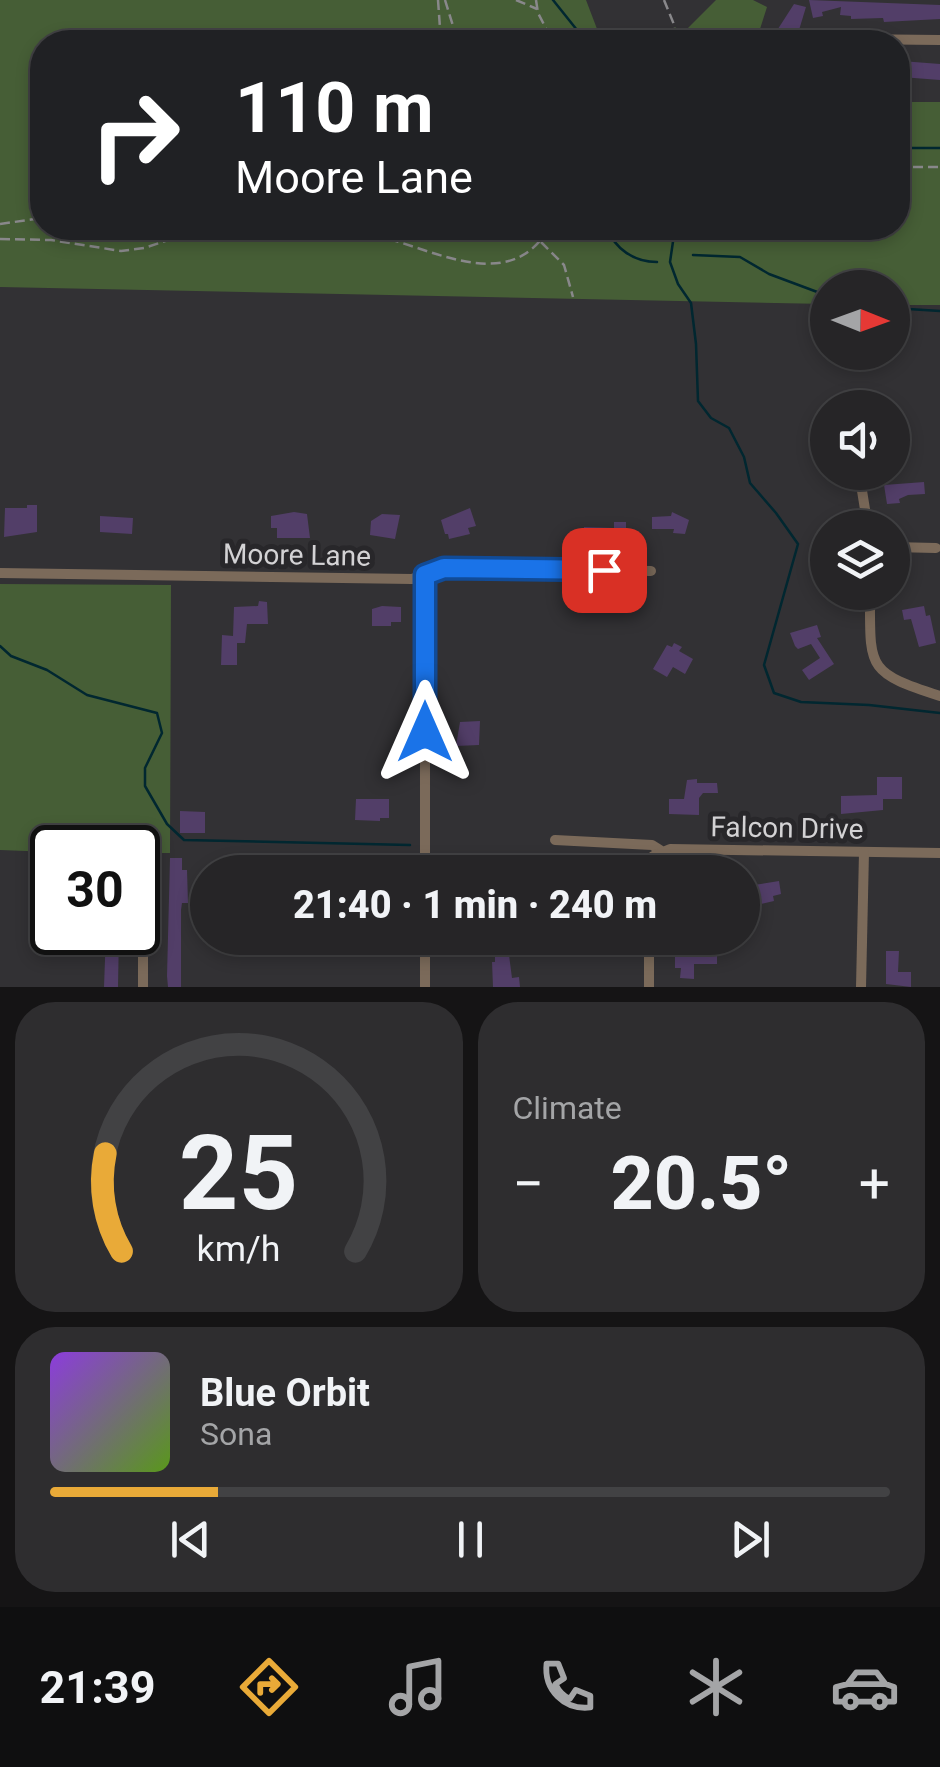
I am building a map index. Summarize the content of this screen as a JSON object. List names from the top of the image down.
{
  "streets": {
    "street": ["Moore Lane", "Falcon Drive"]
  },
  "north": "right",
  "page": {
    "turn": ["110 m", "Moore Lane"],
    "limit": "30",
    "trip": "21:40 · 1 min · 240 m",
    "tile": "Climate",
    "heat": ["−", "20.5°", "+"],
    "song": ["Blue Orbit", "Sona"],
    "tabs": "21:39",
    "gauge": ["25", "km/h"]
  }
}
